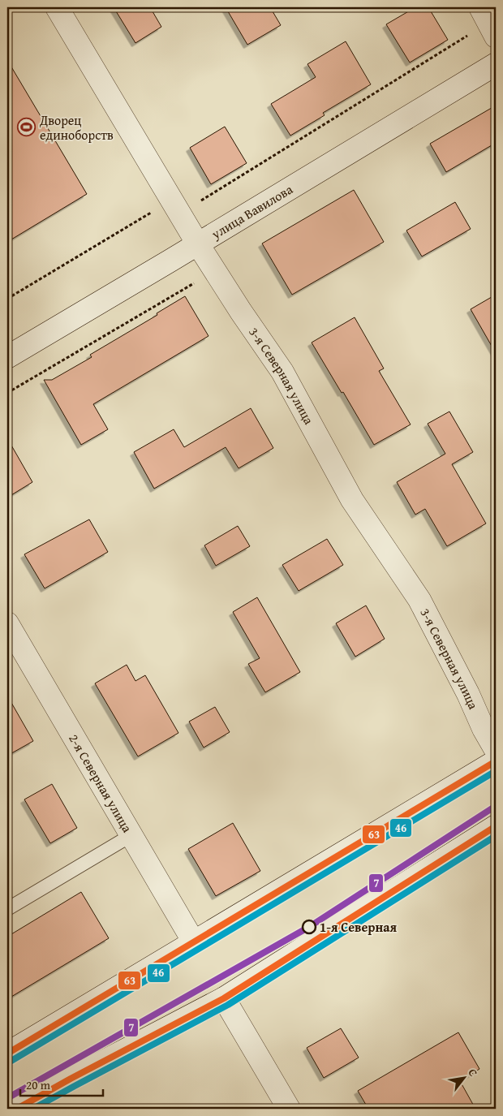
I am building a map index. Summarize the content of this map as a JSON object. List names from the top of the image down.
{
  "streets": {
    "street": ["улица Вавилова", "3-я Северная улица", "2-я Северная улица"]
  },
  "crossings": [
    ["улица Вавилова", "3-я Северная улица"]
  ],
  "places": {
    "sports": ["Дворец единоборств"],
    "other": ["1-я Северная"]
  },
  "lines": ["transit line 63", "transit line 46", "transit line 7"],
  "scale_bar": "20 m",
  "north": "top right"
}
